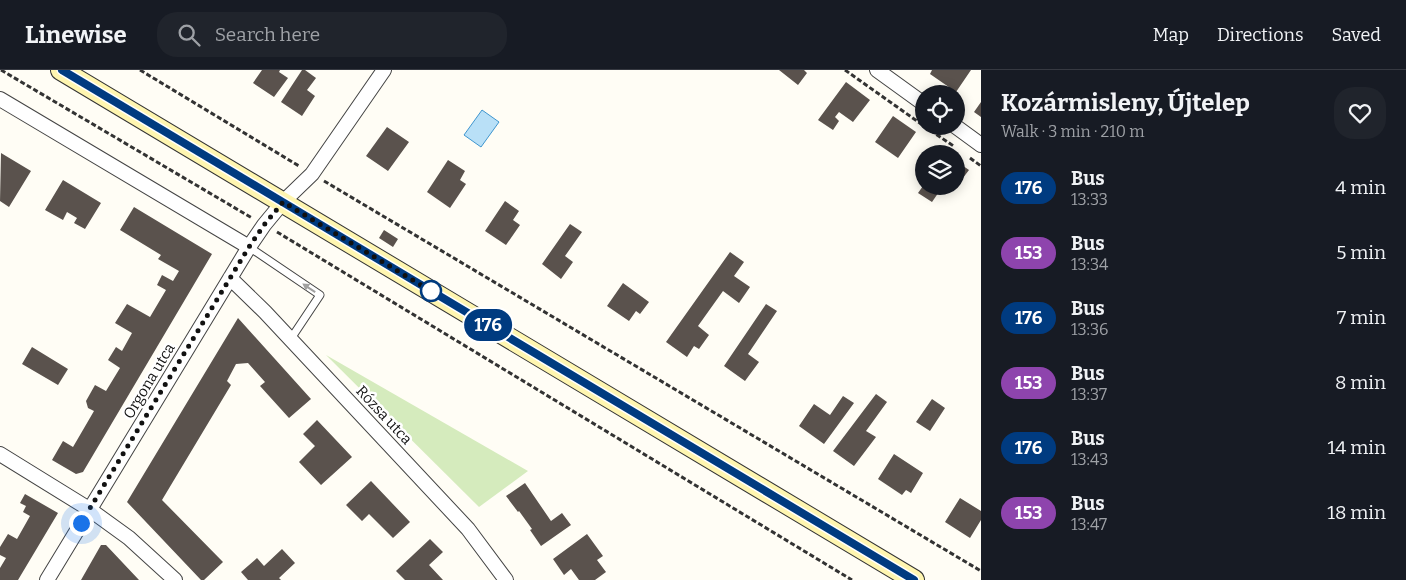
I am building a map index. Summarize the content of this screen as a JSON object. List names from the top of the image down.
{
  "streets": {
    "street": ["Orgona utca", "Rózsa utca"]
  },
  "crossings": [
    ["Orgona utca", "Rózsa utca"]
  ],
  "lines": ["bus line 176"],
  "page": {
    "header": "Linewise",
    "search": "Search here",
    "nav": ["Map", "Directions", "Saved"],
    "on_map": "176",
    "heading": ["Kozármisleny, Újtelep", "Walk · 3 min · 210 m"],
    "list": [
      {
        "mark": "176",
        "name": "Bus",
        "note": "13:33",
        "value": "4 min"
      },
      {
        "mark": "153",
        "name": "Bus",
        "note": "13:34",
        "value": "5 min"
      },
      {
        "mark": "176",
        "name": "Bus",
        "note": "13:36",
        "value": "7 min"
      },
      {
        "mark": "153",
        "name": "Bus",
        "note": "13:37",
        "value": "8 min"
      },
      {
        "mark": "176",
        "name": "Bus",
        "note": "13:43",
        "value": "14 min"
      },
      {
        "mark": "153",
        "name": "Bus",
        "note": "13:47",
        "value": "18 min"
      }
    ]
  }
}
